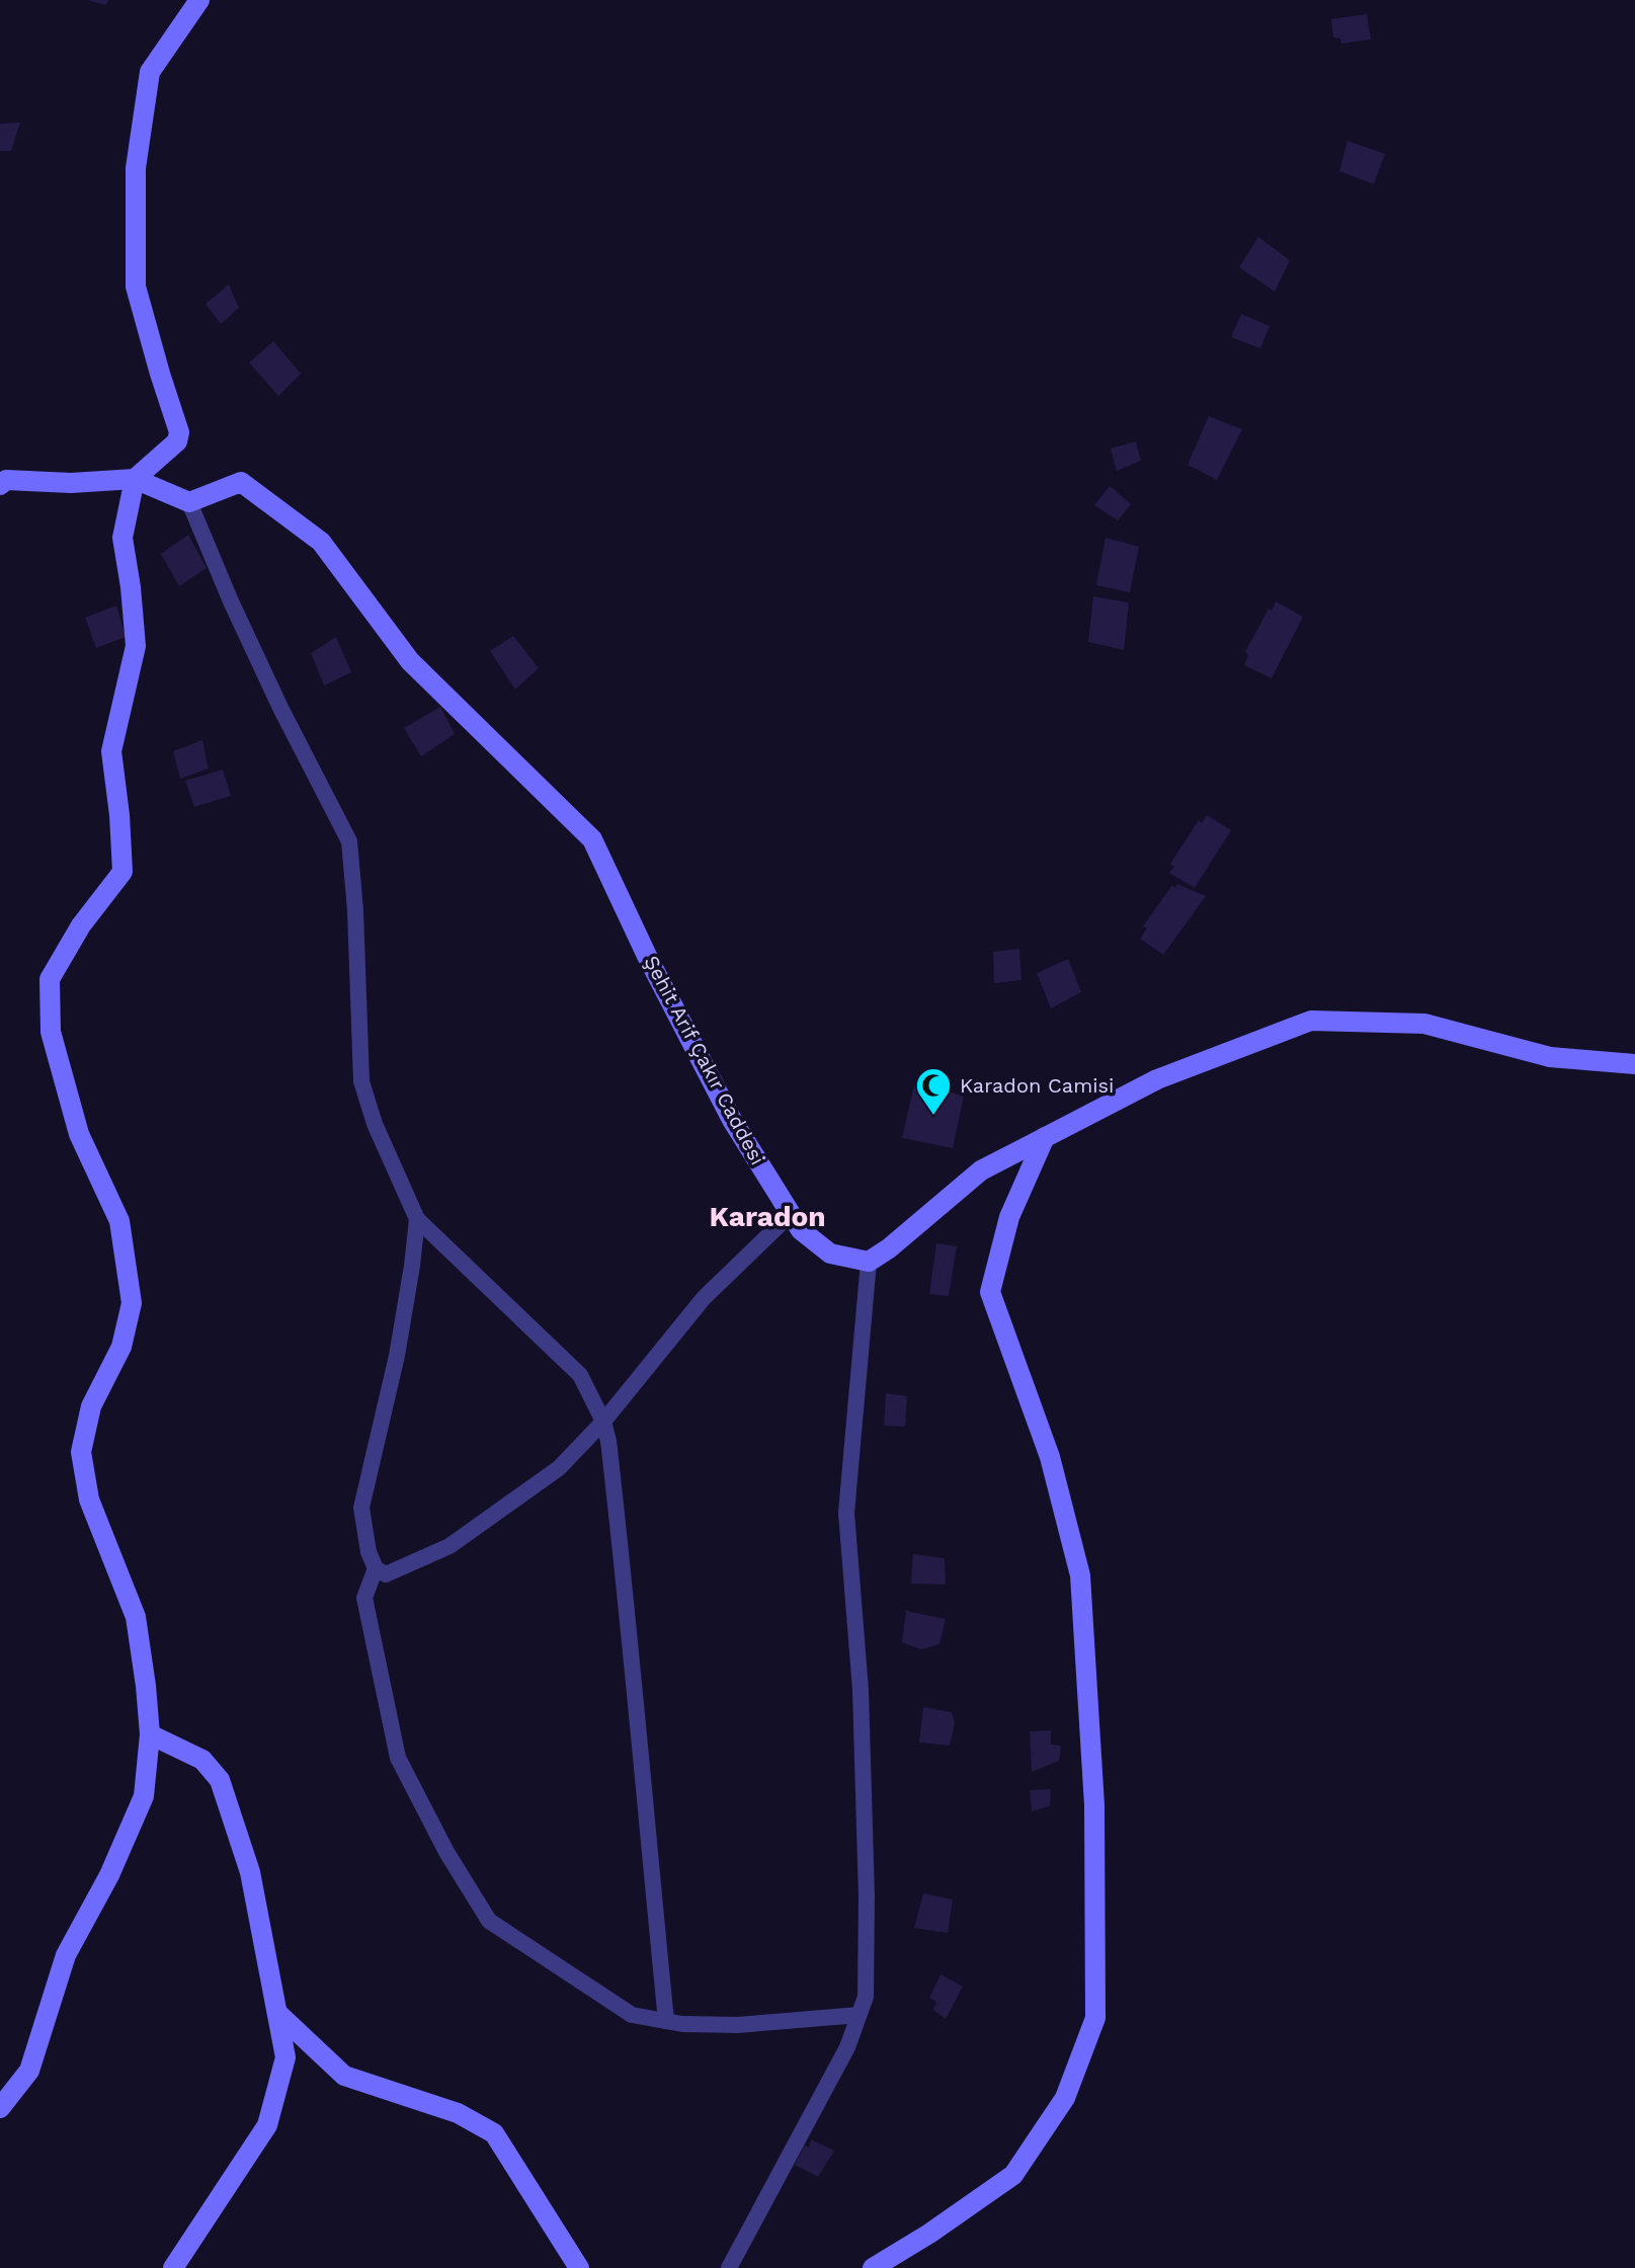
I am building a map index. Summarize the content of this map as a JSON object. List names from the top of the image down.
{
  "streets": {
    "street": ["Şehit Arif Çakır Caddesi"]
  },
  "districts": ["Karadon"],
  "places": {
    "mosque": ["Karadon Camisi"]
  }
}
